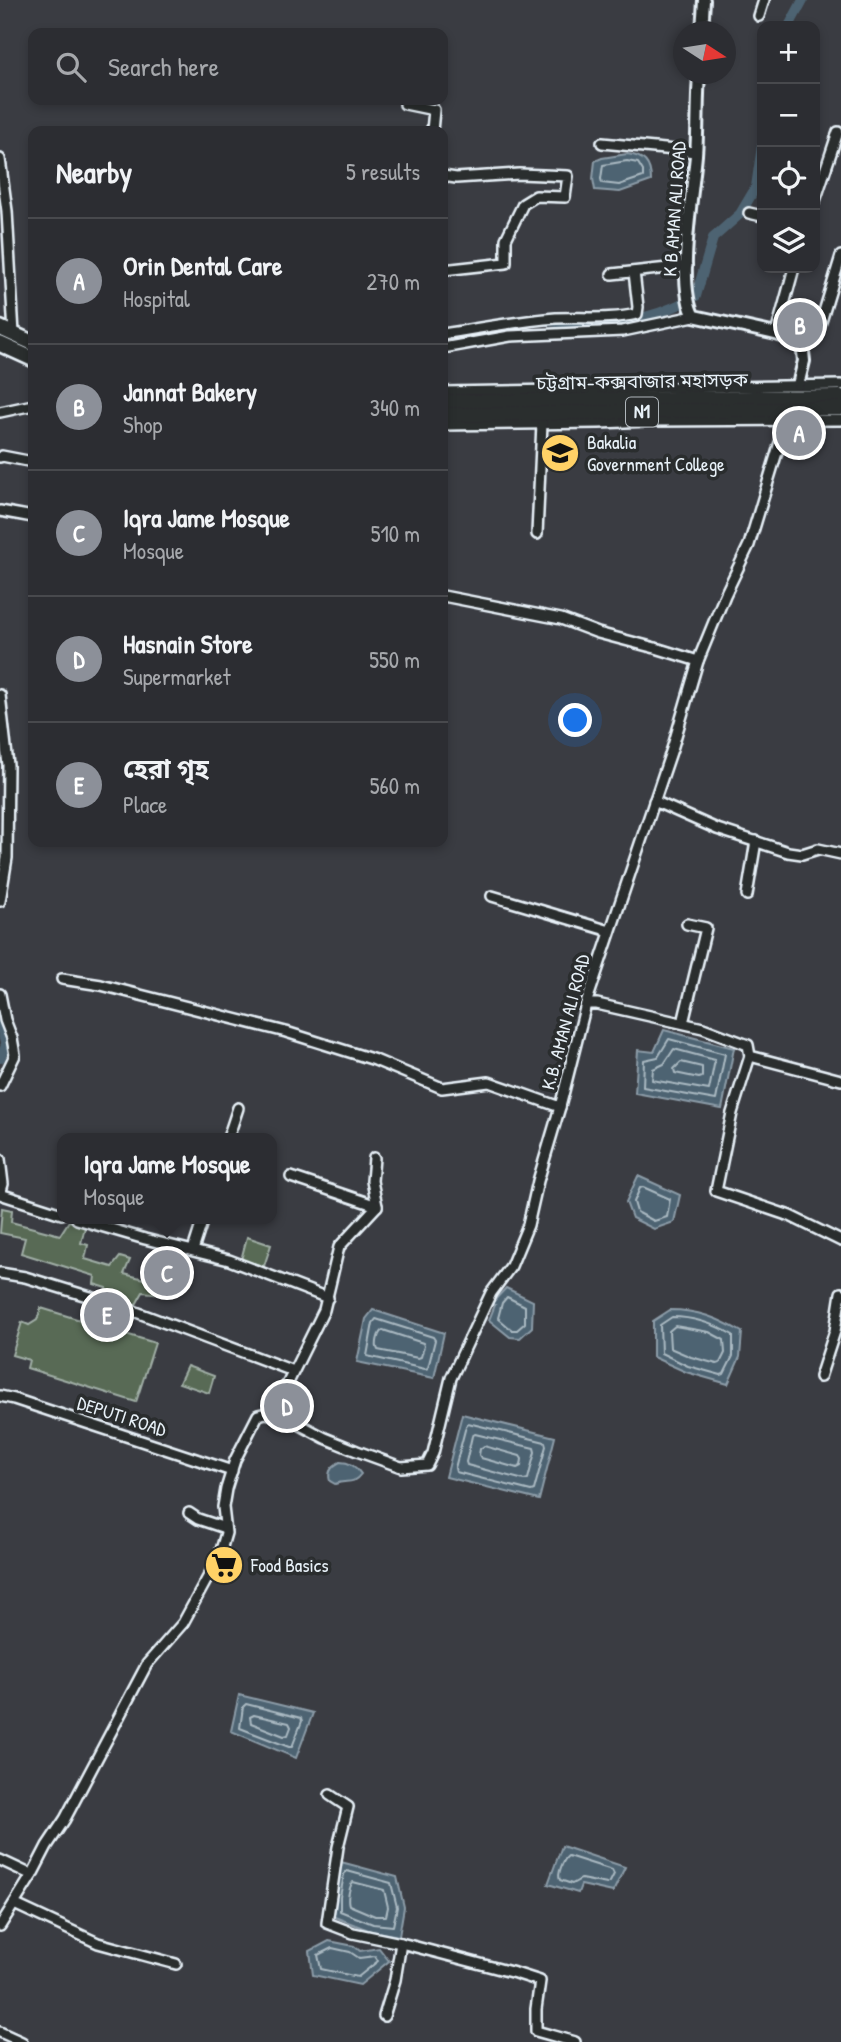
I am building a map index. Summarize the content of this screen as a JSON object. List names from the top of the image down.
{
  "streets": {
    "highway": ["চট্টগ্রাম-কক্সবাজার মহাসড়ক", "N1"],
    "street": ["K B AMAN ALI ROAD", "K.B. AMAN ALI ROAD", "DEPUTI ROAD"]
  },
  "places": {
    "school or university": ["Bakalia Government College"],
    "supermarket": ["Food Basics"]
  },
  "north": "right",
  "page": {
    "map_buttons": ["+", "−"],
    "search": "Search here",
    "heading": ["Nearby", "5 results"],
    "list": [
      {
        "mark": "A",
        "name": "Orin Dental Care",
        "note": "Hospital",
        "value": "270 m"
      },
      {
        "mark": "B",
        "name": "Jannat Bakery",
        "note": "Shop",
        "value": "340 m"
      },
      {
        "mark": "C",
        "name": "Iqra Jame Mosque",
        "note": "Mosque",
        "value": "510 m"
      },
      {
        "mark": "D",
        "name": "Hasnain Store",
        "note": "Supermarket",
        "value": "550 m"
      },
      {
        "mark": "E",
        "name": "হেরা গৃহ",
        "note": "Place",
        "value": "560 m"
      }
    ],
    "pins": [
      "B",
      "A",
      "C",
      "E",
      "D"
    ],
    "popup": ["Iqra Jame Mosque", "Mosque"]
  }
}
